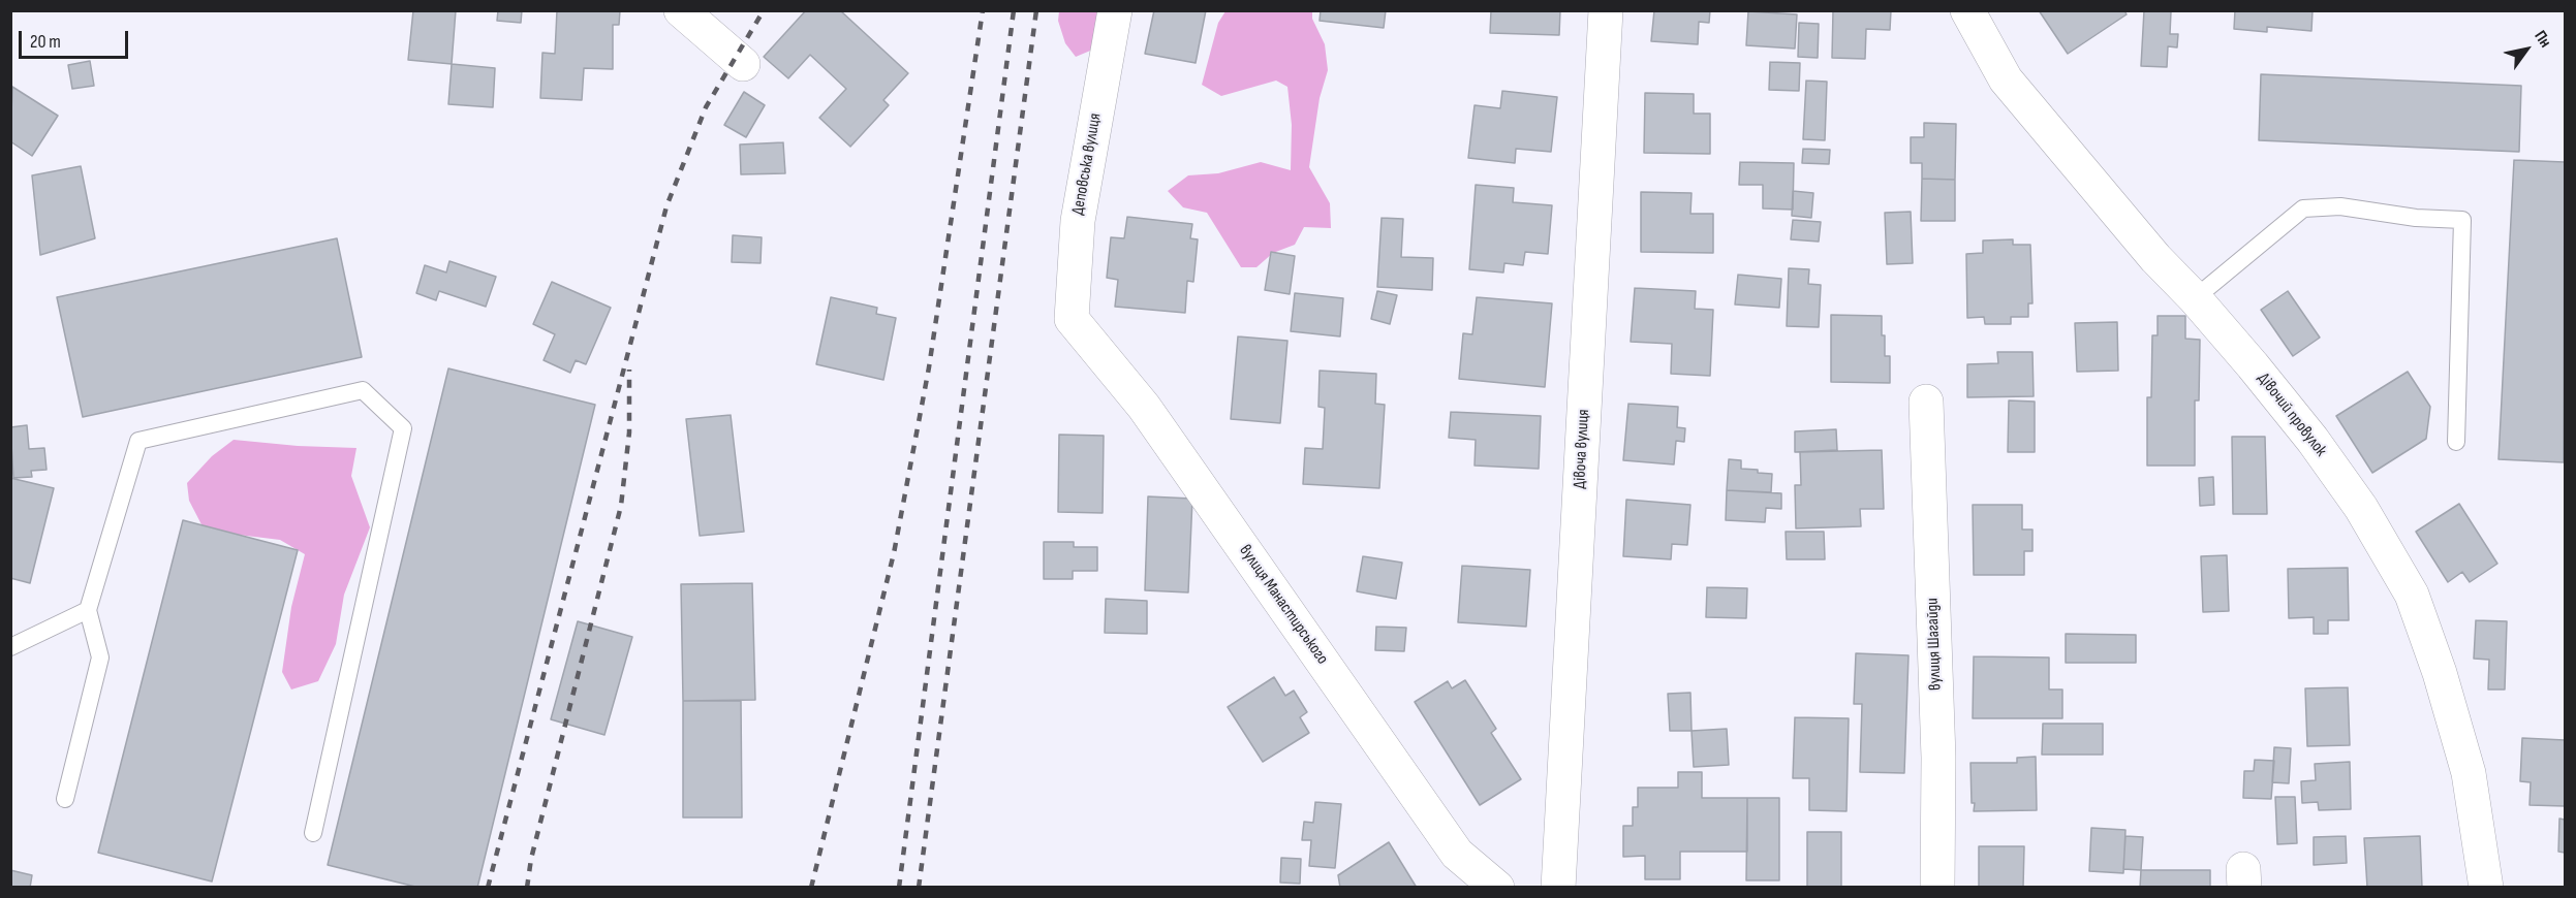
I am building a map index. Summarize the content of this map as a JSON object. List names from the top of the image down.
{
  "streets": {
    "street": [
      "Деповська вулиця",
      "Дівочий провулок",
      "Дівоча вулиця",
      "вулиця Манастирського",
      "вулиця Шагайди"
    ]
  },
  "crossings": [
    ["Деповська вулиця", "вулиця Манастирського"]
  ],
  "scale_bar": "20 m",
  "north": "top right"
}
